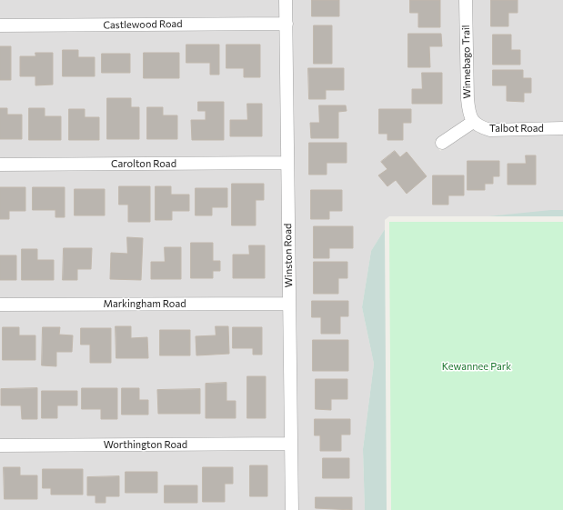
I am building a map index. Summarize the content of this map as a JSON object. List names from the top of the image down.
{
  "streets": {
    "street": [
      "Castlewood Road",
      "Winnebago Trail",
      "Talbot Road",
      "Carolton Road",
      "Winston Road",
      "Markingham Road",
      "Worthington Road"
    ]
  },
  "crossings": [
    ["Castlewood Road", "Winston Road"],
    ["Winnebago Trail", "Talbot Road"],
    ["Carolton Road", "Winston Road"],
    ["Winston Road", "Markingham Road"],
    ["Winston Road", "Worthington Road"]
  ],
  "parks": ["Kewannee Park"]
}
